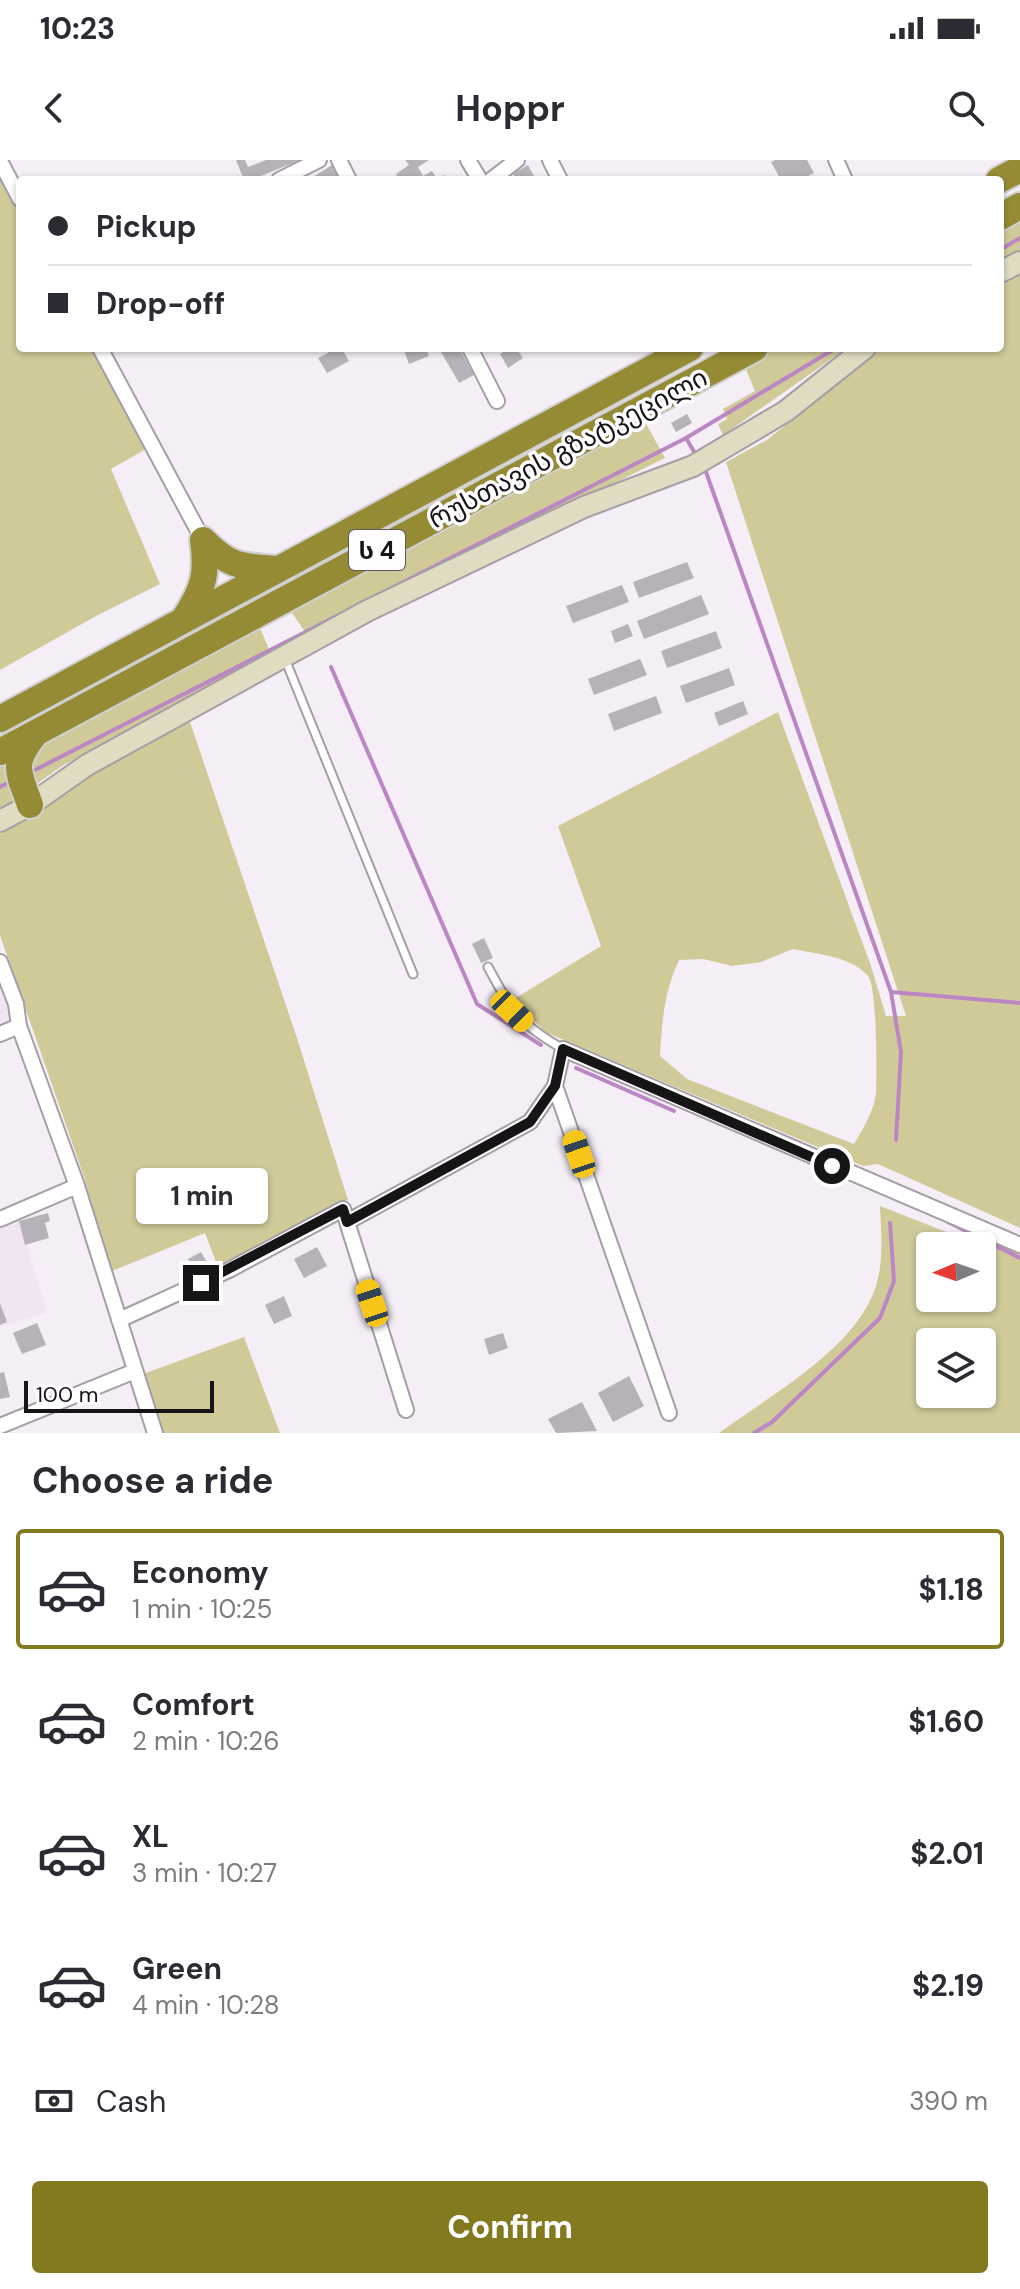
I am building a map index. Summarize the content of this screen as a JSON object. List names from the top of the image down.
{
  "streets": {
    "highway": ["რუსთავის გზატკეცილი", "ს 4"]
  },
  "scale_bar": "100 m",
  "north": "left",
  "page": {
    "status": "10:23",
    "header": "Hoppr",
    "banner": ["Pickup", "Drop-off"],
    "bubble": "1 min",
    "scale": "100 m",
    "heading": "Choose a ride",
    "list": [
      {
        "name": "Economy",
        "note": "1 min · 10:25",
        "value": "$1.18"
      },
      {
        "name": "Comfort",
        "note": "2 min · 10:26",
        "value": "$1.60"
      },
      {
        "name": "XL",
        "note": "3 min · 10:27",
        "value": "$2.01"
      },
      {
        "name": "Green",
        "note": "4 min · 10:28",
        "value": "$2.19"
      }
    ],
    "pay": ["Cash", "390 m"],
    "buttons": "Confirm"
  }
}
